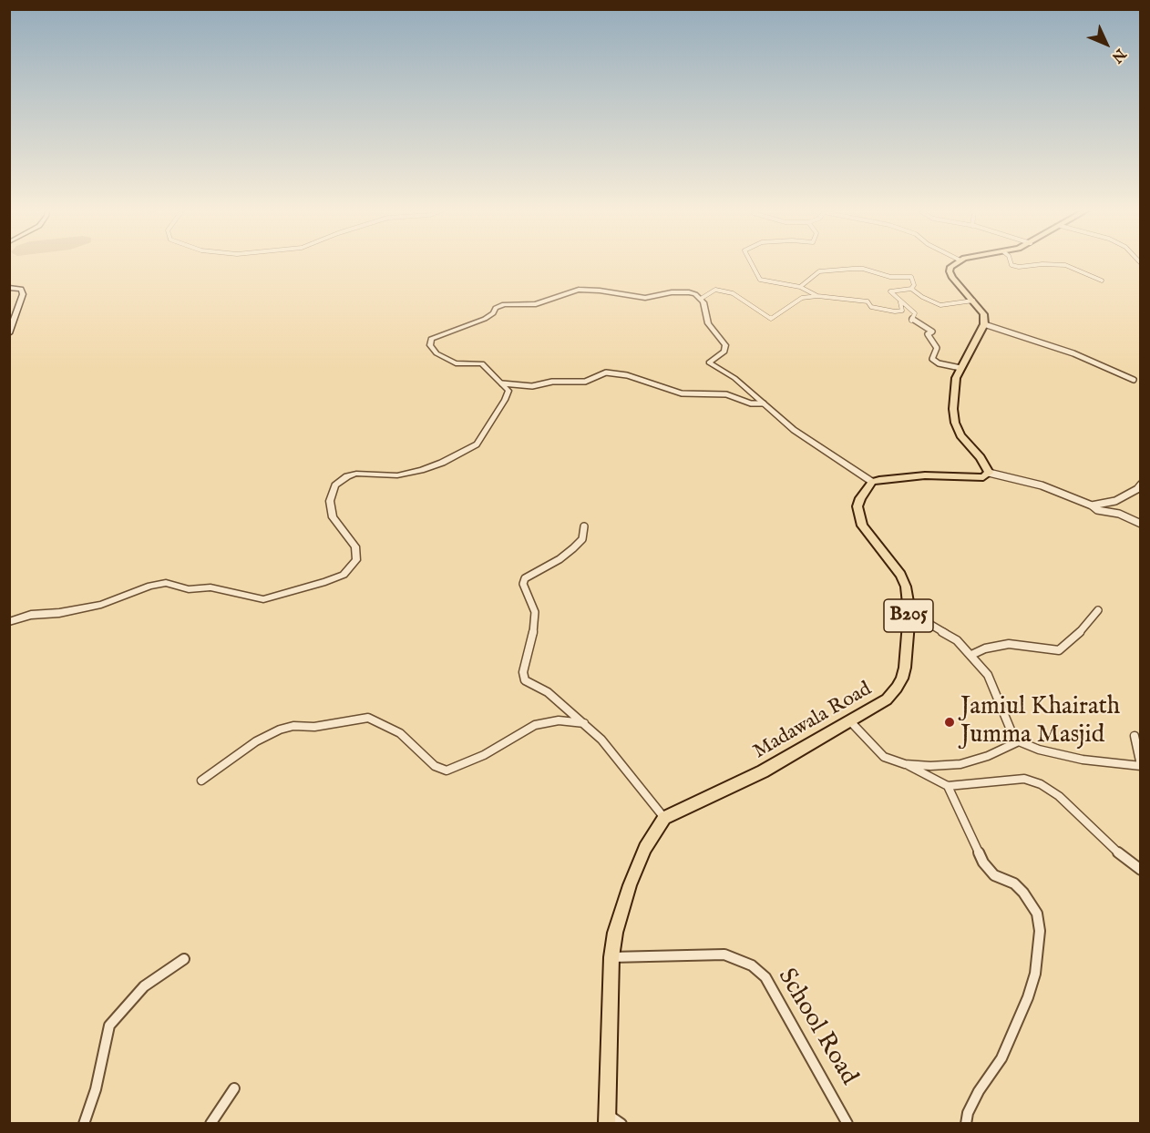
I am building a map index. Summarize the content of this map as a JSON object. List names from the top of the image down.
{
  "streets": {
    "main road": ["B205", "Madawala Road"],
    "street": ["School Road"]
  },
  "places": ["Jamiul Khairath Jumma Masjid"],
  "north": "bottom right"
}
